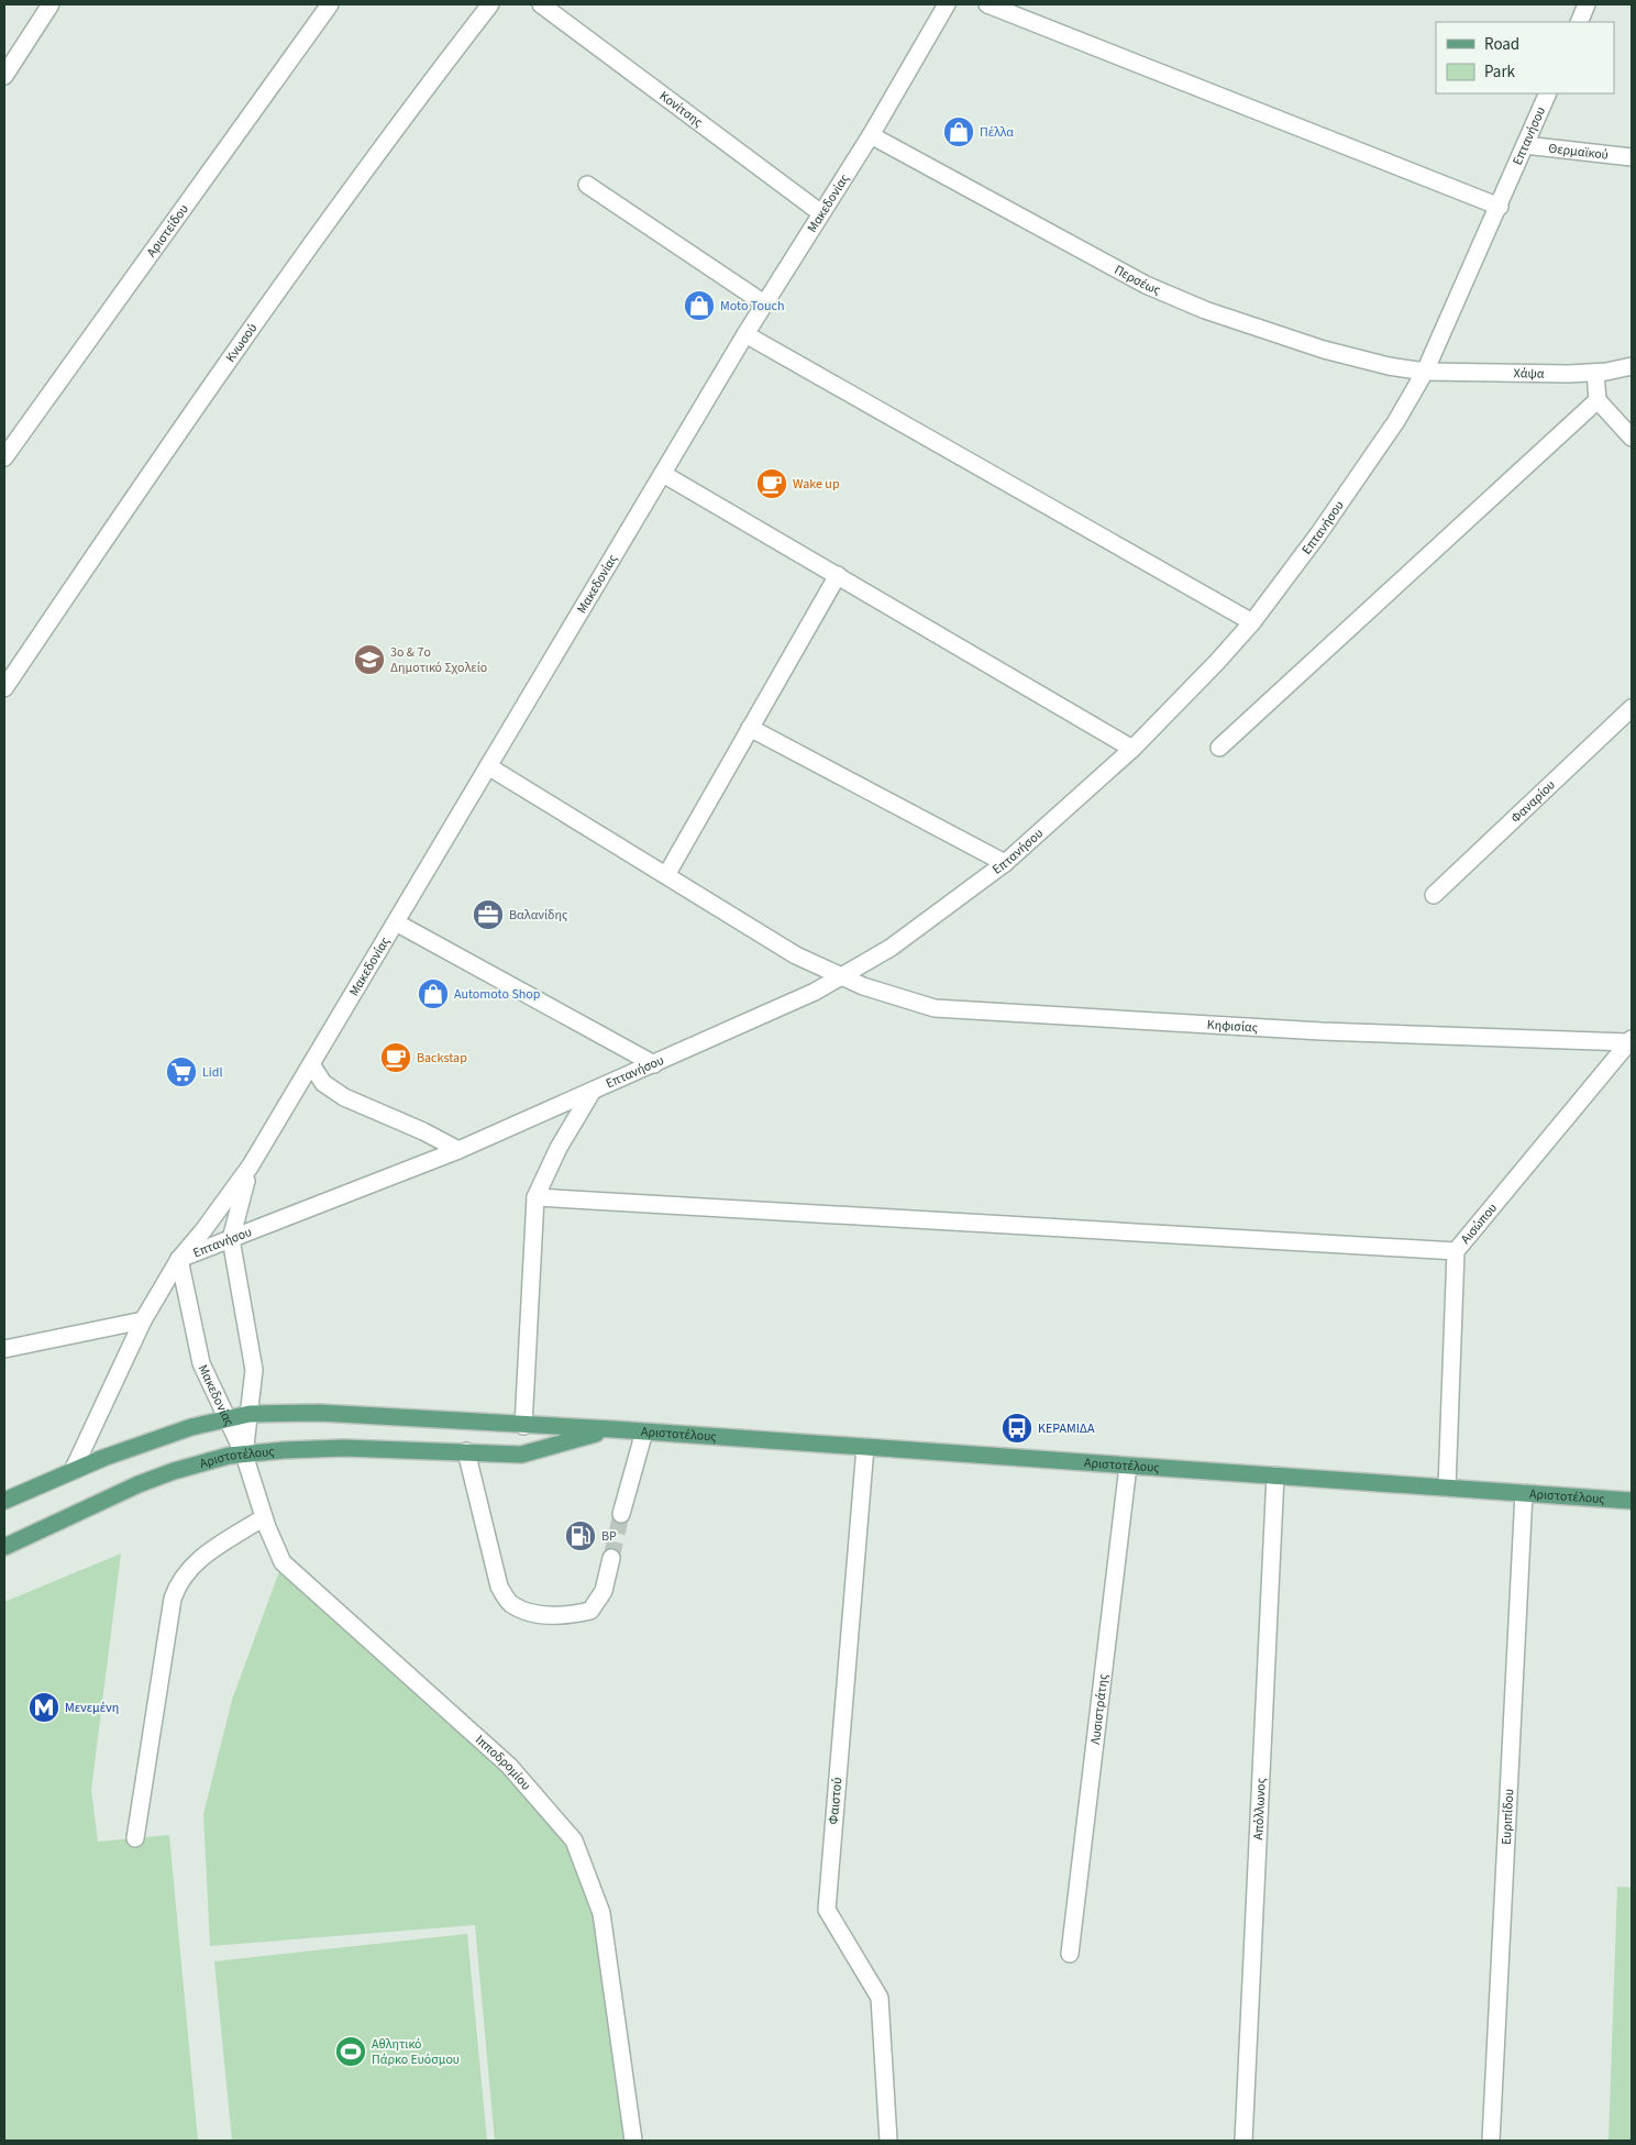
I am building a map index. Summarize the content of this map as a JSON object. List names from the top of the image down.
{
  "streets": {
    "main road": ["Αριστοτέλους"],
    "street": [
      "Κονίτσης",
      "Επτανήσου",
      "Θερμαϊκού",
      "Μακεδονίας",
      "Αριστείδου",
      "Περσέως",
      "Κνωσού",
      "Χάψα",
      "Φαναρίου",
      "Κηφισίας",
      "Αισώπου",
      "Λυσιστράτης",
      "Ιπποδρομίου",
      "Φαιστού",
      "Απόλλωνος",
      "Ευριπίδου"
    ]
  },
  "crossings": [
    ["Κονίτσης", "Μακεδονίας"],
    ["Επτανήσου", "Θερμαϊκού"],
    ["Επτανήσου", "Μακεδονίας"],
    ["Επτανήσου", "Περσέως"],
    ["Επτανήσου", "Χάψα"],
    ["Επτανήσου", "Κηφισίας"],
    ["Μακεδονίας", "Περσέως"],
    ["Μακεδονίας", "Κηφισίας"],
    ["Μακεδονίας", "Αριστοτέλους"],
    ["Μακεδονίας", "Ιπποδρομίου"],
    ["Περσέως", "Χάψα"],
    ["Κηφισίας", "Αισώπου"],
    ["Αισώπου", "Αριστοτέλους"],
    ["Αριστοτέλους", "Λυσιστράτης"],
    ["Αριστοτέλους", "Ιπποδρομίου"],
    ["Αριστοτέλους", "Φαιστού"],
    ["Αριστοτέλους", "Απόλλωνος"],
    ["Αριστοτέλους", "Ευριπίδου"]
  ],
  "places": {
    "shop": ["Πέλλα", "Moto Touch", "Automoto Shop"],
    "cafe": ["Wake up", "Backstap"],
    "school or university": ["3ο & 7ο Δημοτικό Σχολείο"],
    "office": ["Βαλανίδης"],
    "supermarket": ["Lidl"],
    "bus stop": ["ΚΕΡΑΜΙΔΑ"],
    "fuel station": ["BP"],
    "metro station": ["Μενεμένη"],
    "sports": ["Αθλητικό Πάρκο Ευόσμου"]
  },
  "legend": ["Road", "Park"]
}
